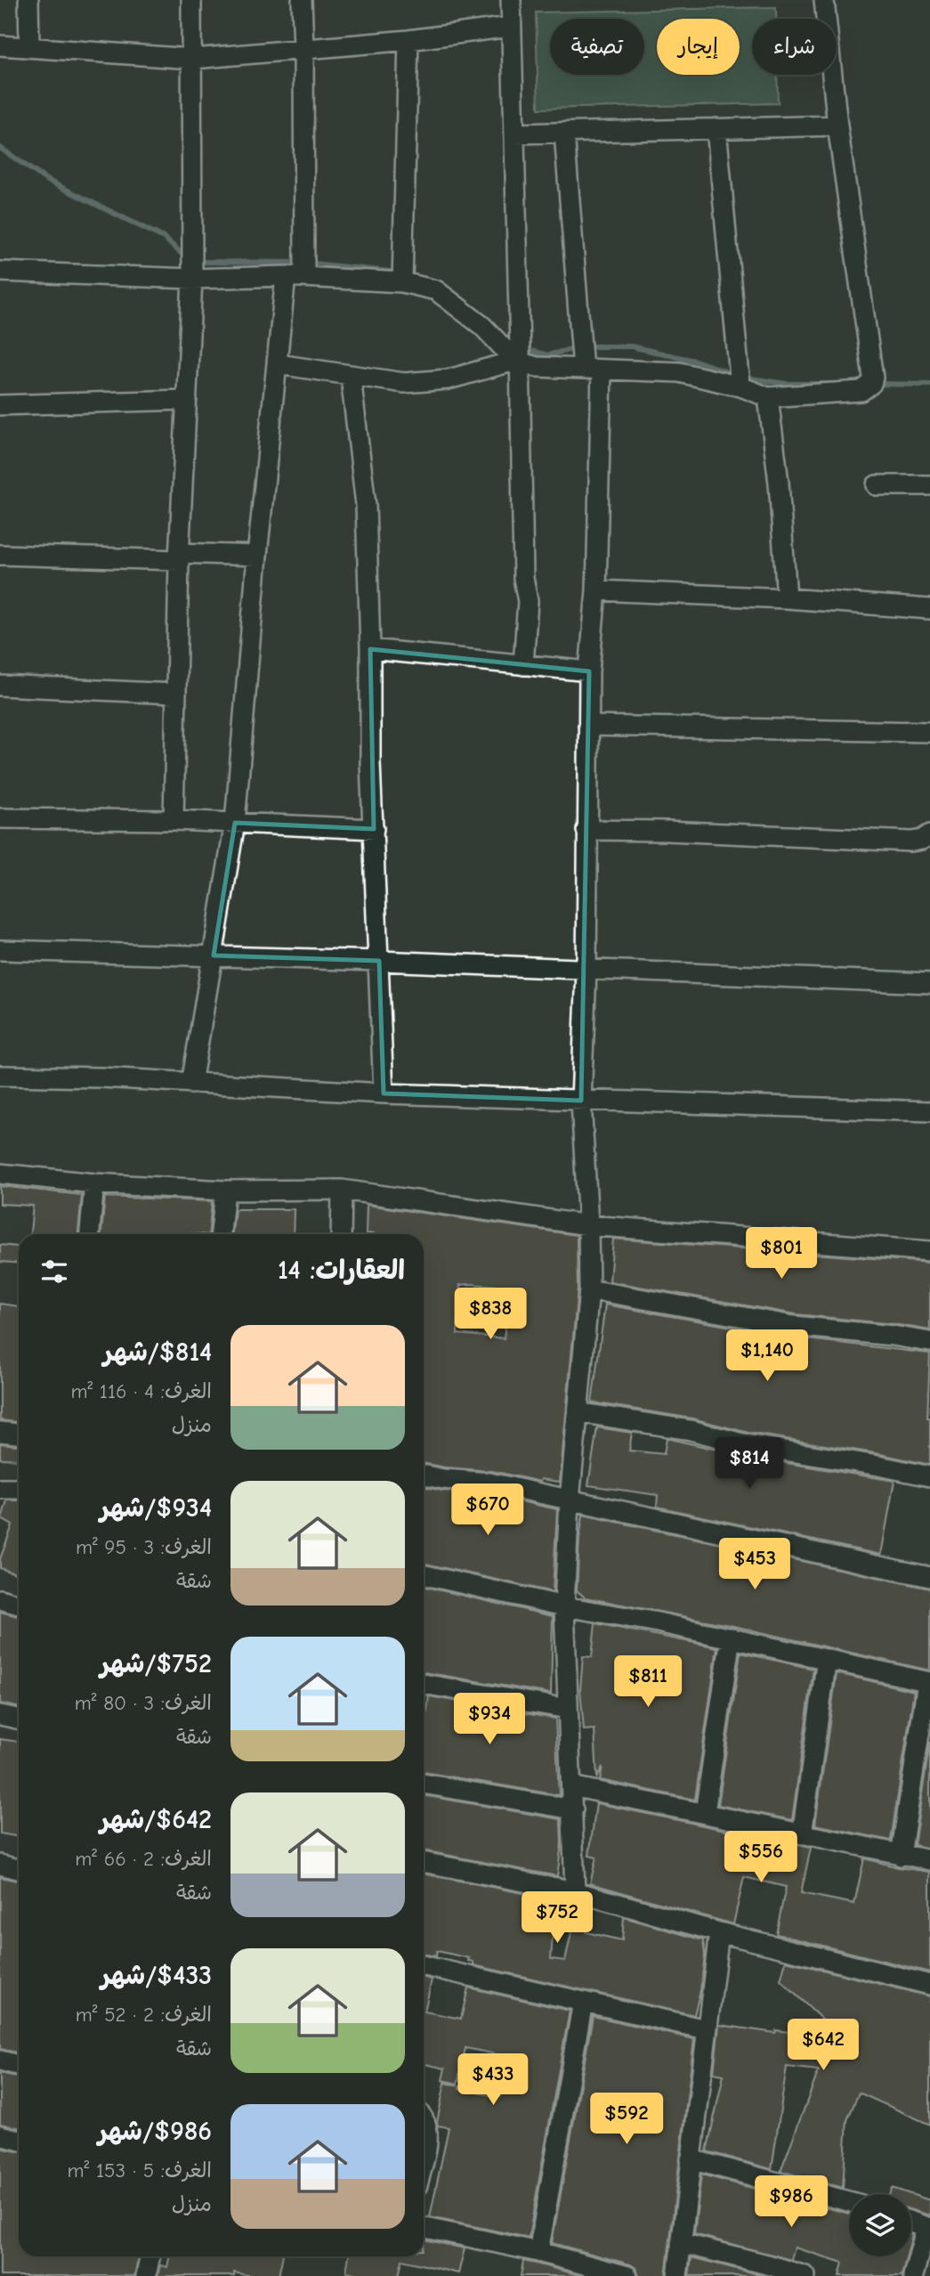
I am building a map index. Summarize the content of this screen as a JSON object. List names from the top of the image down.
{
  "page": {
    "chip": ["شراء", "إيجار", "تصفية"],
    "price": [
      "$801",
      "$838",
      "$1,140",
      "$814",
      "$670",
      "$453",
      "$811",
      "$934",
      "$556",
      "$752",
      "$642",
      "$433",
      "$592",
      "$986"
    ],
    "heading": "العقارات: 14",
    "list": [
      {
        "name": "$814/شهر",
        "note": "الغرف: 4 · 116 m² · منزل"
      },
      {
        "name": "$934/شهر",
        "note": "الغرف: 3 · 95 m² · شقة"
      },
      {
        "name": "$752/شهر",
        "note": "الغرف: 3 · 80 m² · شقة"
      },
      {
        "name": "$642/شهر",
        "note": "الغرف: 2 · 66 m² · شقة"
      },
      {
        "name": "$433/شهر",
        "note": "الغرف: 2 · 52 m² · شقة"
      },
      {
        "name": "$986/شهر",
        "note": "الغرف: 5 · 153 m² · منزل"
      }
    ]
  }
}
